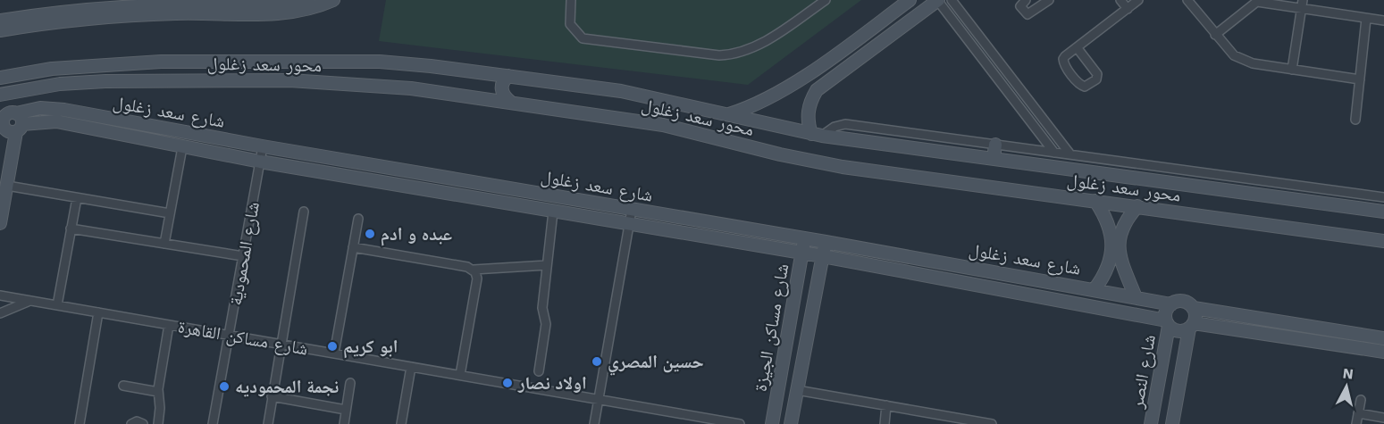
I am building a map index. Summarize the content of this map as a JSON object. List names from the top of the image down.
{
  "streets": {
    "street": [
      "محور سعد زغلول",
      "شارع سعد زغلول",
      "شارع المحمودية",
      "شارع مساكن الجيزة",
      "شارع مساكن القاهرة",
      "شارع النصر"
    ]
  },
  "crossings": [
    ["شارع سعد زغلول", "شارع المحمودية"],
    ["شارع سعد زغلول", "شارع مساكن الجيزة"],
    ["شارع سعد زغلول", "شارع النصر"],
    ["شارع المحمودية", "شارع مساكن القاهرة"]
  ],
  "places": [
    "عبده و ادم",
    "ابو كريم",
    "حسين المصري",
    "اولاد نصار",
    "نجمة المحموديه"
  ],
  "north": "top"
}
